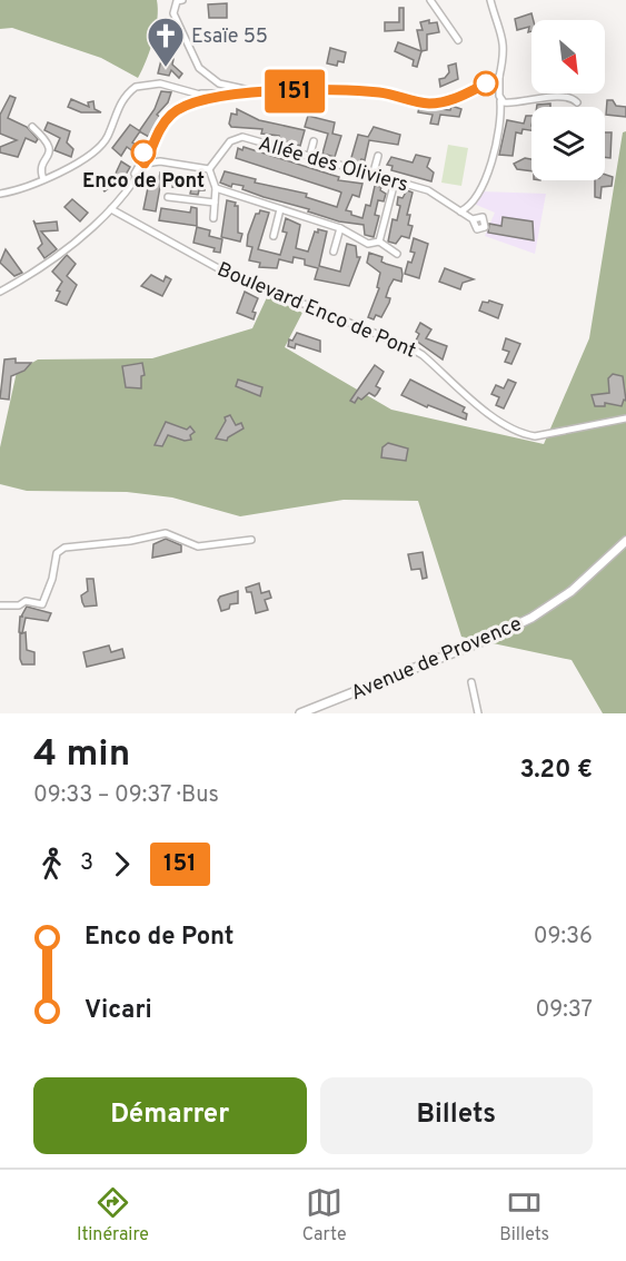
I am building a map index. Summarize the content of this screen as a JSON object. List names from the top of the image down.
{
  "streets": {
    "main road": ["Avenue de Provence"],
    "street": ["Allée des Oliviers", "Boulevard Enco de Pont"]
  },
  "places": {
    "church": ["Esaïe 55"],
    "other": ["Enco de Pont"]
  },
  "lines": ["bus line 151"],
  "north": "bottom right",
  "page": {
    "on_map": "151",
    "heading": ["4 min", "09:33 – 09:37 · Bus", "3.20 €"],
    "legs": ["3", "151"],
    "list": [
      {
        "name": "Enco de Pont",
        "value": "09:36"
      },
      {
        "name": "Vicari",
        "value": "09:37"
      }
    ],
    "buttons": ["Démarrer", "Billets"],
    "tabs": ["Itinéraire", "Carte", "Billets"]
  }
}
